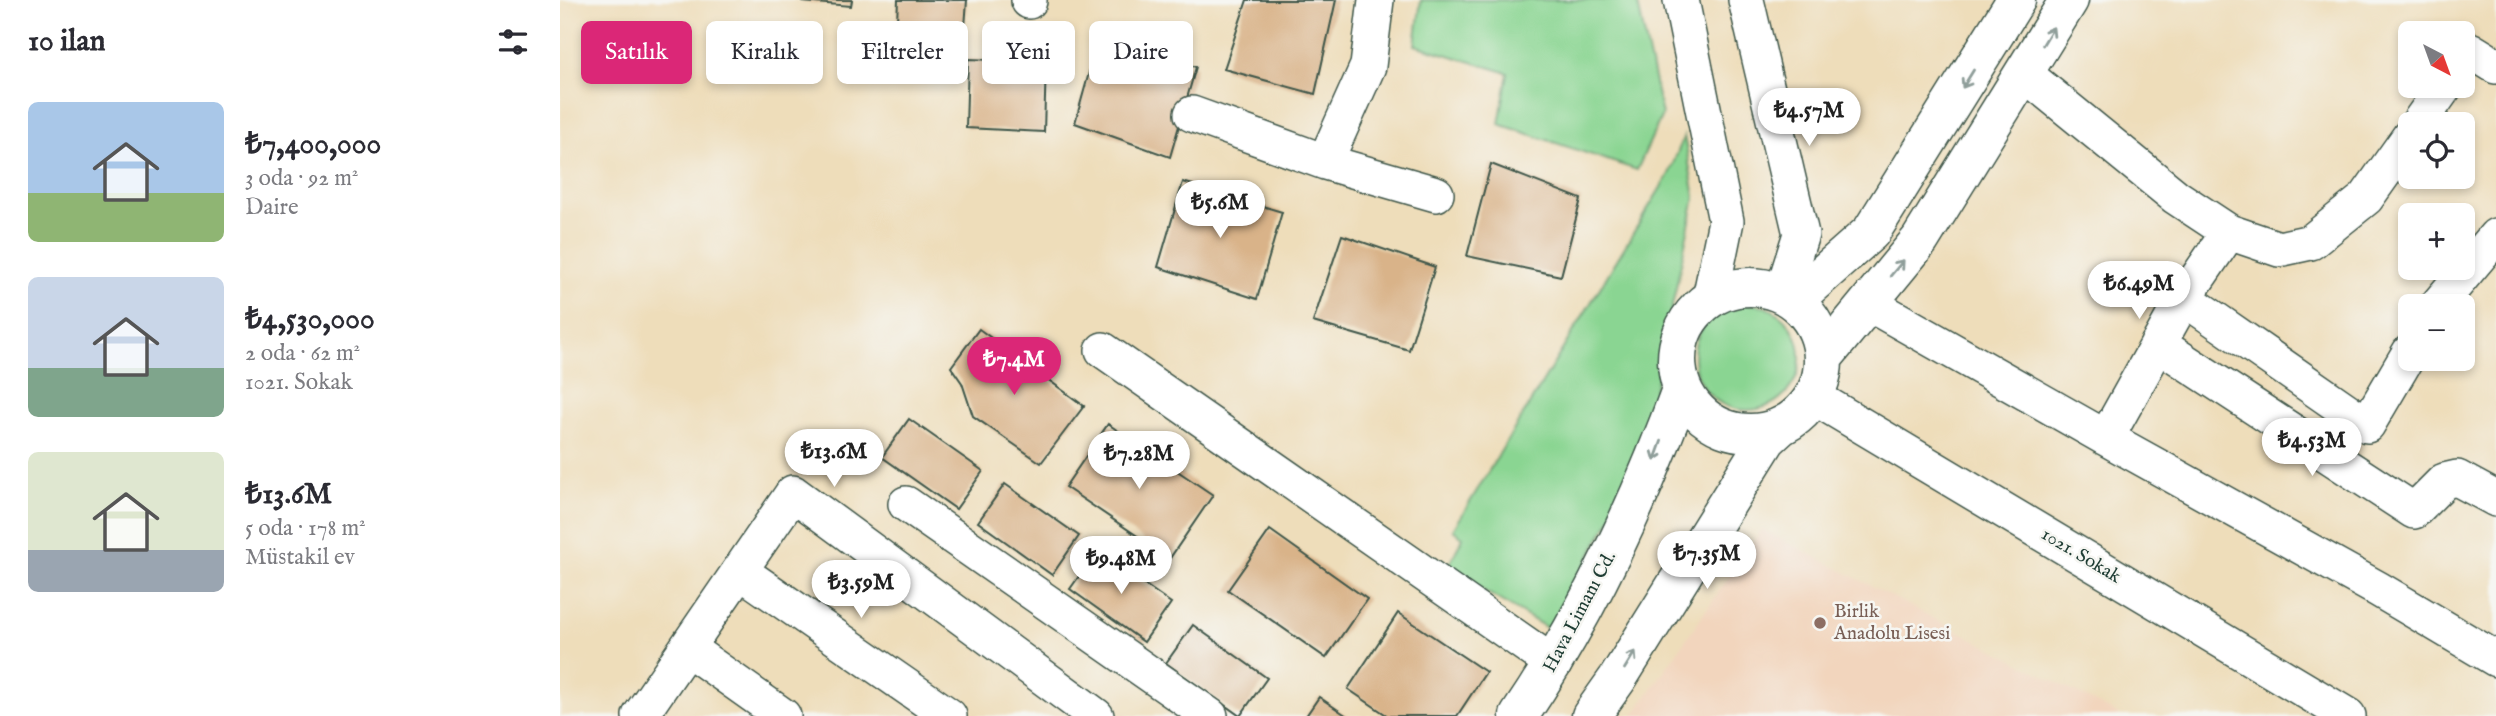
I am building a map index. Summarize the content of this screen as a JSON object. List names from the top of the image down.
{
  "streets": {
    "main road": ["Hava Limanı Cd."],
    "street": ["1021. Sokak"]
  },
  "crossings": [
    ["1021. Sokak", "Hava Limanı Cd."]
  ],
  "places": ["Birlik Anadolu Lisesi"],
  "north": "bottom right",
  "page": {
    "heading": "10 ilan",
    "map_buttons": ["+", "−"],
    "chip": [
      "Satılık",
      "Kiralık",
      "Filtreler",
      "Yeni",
      "Daire"
    ],
    "list": [
      {
        "name": "₺7,400,000",
        "note": "3 oda · 92 m² · Daire"
      },
      {
        "name": "₺4,530,000",
        "note": "2 oda · 62 m² · 1021. Sokak"
      },
      {
        "name": "₺13.6M",
        "note": "5 oda · 178 m² · Müstakil ev"
      }
    ],
    "price": [
      "₺4.57M",
      "₺5.6M",
      "₺6.49M",
      "₺7.4M",
      "₺4.53M",
      "₺13.6M",
      "₺7.28M",
      "₺7.35M",
      "₺9.48M",
      "₺3.59M"
    ]
  }
}
